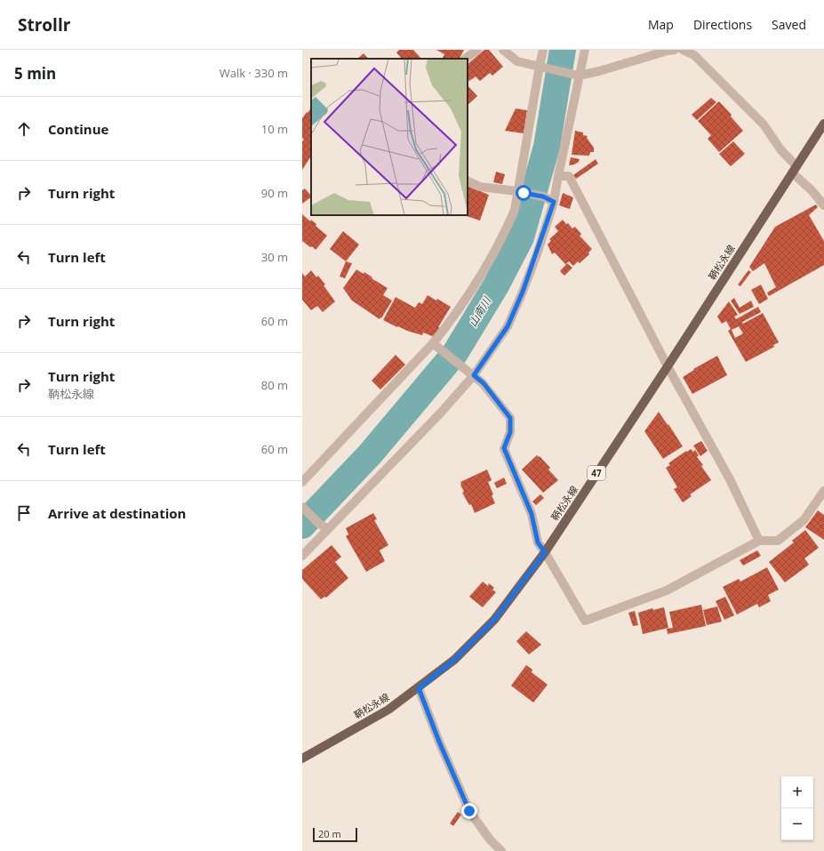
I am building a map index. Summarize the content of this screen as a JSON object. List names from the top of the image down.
{
  "streets": {
    "main road": ["鞆松永線", "47"]
  },
  "water": ["山南川"],
  "scale_bar": "20 m",
  "page": {
    "header": "Strollr",
    "nav": ["Map", "Directions", "Saved"],
    "heading": ["5 min", "Walk · 330 m"],
    "list": [
      ["Continue", "10 m"],
      ["Turn right", "90 m"],
      ["Turn left", "30 m"],
      ["Turn right", "60 m"],
      ["Turn right", "鞆松永線", "80 m"],
      ["Turn left", "60 m"],
      "Arrive at destination"
    ],
    "map_buttons": ["+", "−"],
    "scale": "20 m"
  }
}
